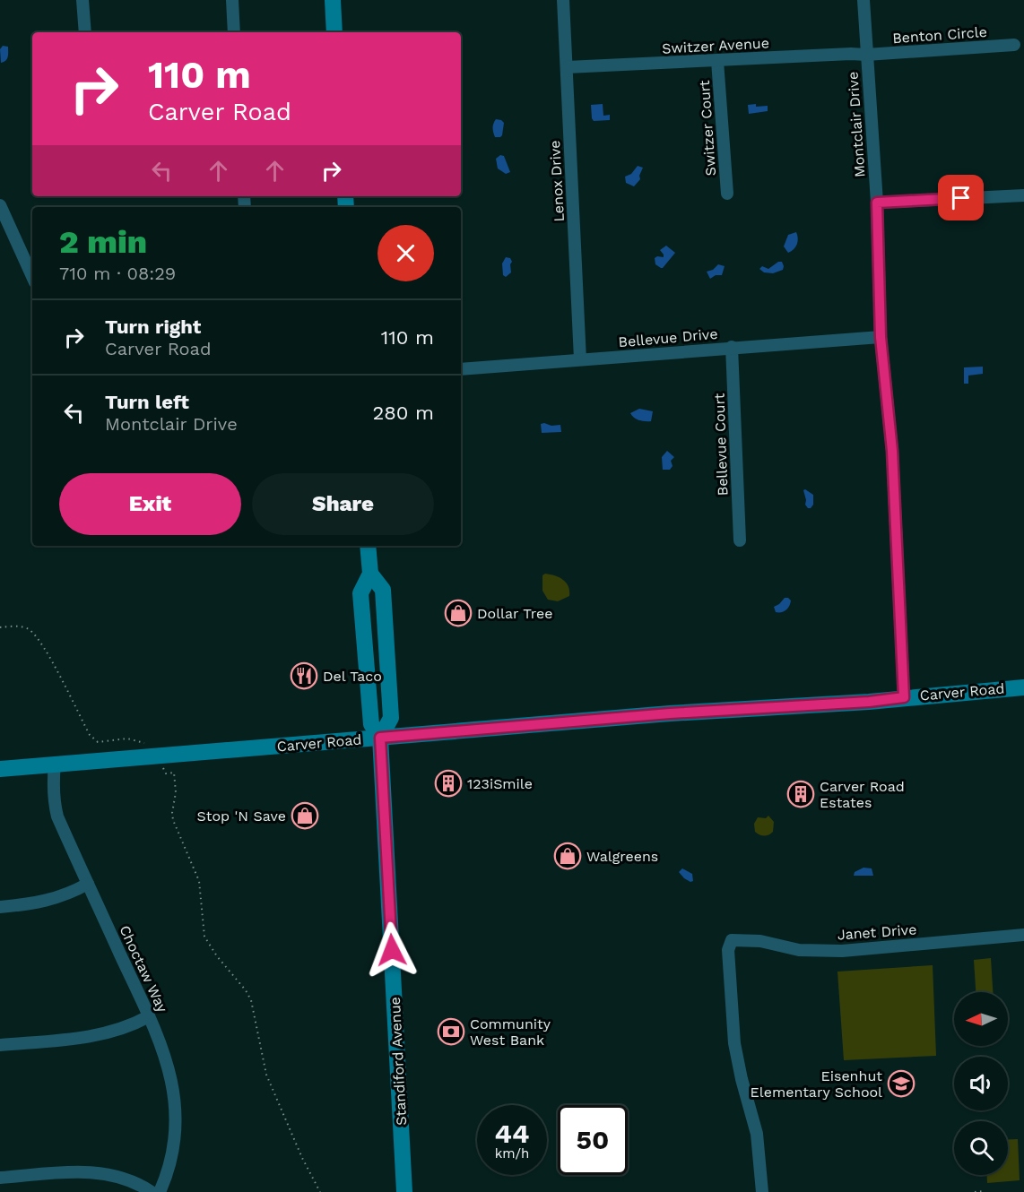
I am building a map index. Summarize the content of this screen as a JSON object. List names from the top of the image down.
{
  "streets": {
    "street": [
      "Benton Circle",
      "Switzer Avenue",
      "Montclair Drive",
      "Switzer Court",
      "Lenox Drive",
      "Bellevue Drive",
      "Bellevue Court",
      "Carver Road",
      "Janet Drive",
      "Choctaw Way",
      "Standiford Avenue"
    ]
  },
  "crossings": [
    ["Benton Circle", "Switzer Avenue"],
    ["Benton Circle", "Montclair Drive"],
    ["Switzer Avenue", "Montclair Drive"],
    ["Switzer Avenue", "Switzer Court"],
    ["Switzer Avenue", "Lenox Drive"],
    ["Montclair Drive", "Bellevue Drive"],
    ["Montclair Drive", "Carver Road"],
    ["Lenox Drive", "Bellevue Drive"],
    ["Bellevue Drive", "Bellevue Court"],
    ["Carver Road", "Choctaw Way"],
    ["Carver Road", "Standiford Avenue"]
  ],
  "places": {
    "shop": ["Dollar Tree", "Stop 'N Save", "Walgreens"],
    "restaurant": ["Del Taco"],
    "building": ["123iSmile", "Carver Road Estates"],
    "bank": ["Community West Bank"],
    "school or university": ["Eisenhut Elementary School"]
  },
  "north": "left",
  "page": {
    "turn": ["110 m", "Carver Road"],
    "heading": ["2 min", "710 m · 08:29"],
    "list": [
      {
        "name": "Turn right",
        "note": "Carver Road",
        "value": "110 m"
      },
      {
        "name": "Turn left",
        "note": "Montclair Drive",
        "value": "280 m"
      }
    ],
    "buttons": ["Exit", "Share"],
    "speed": "44 km/h",
    "limit": "50"
  }
}
